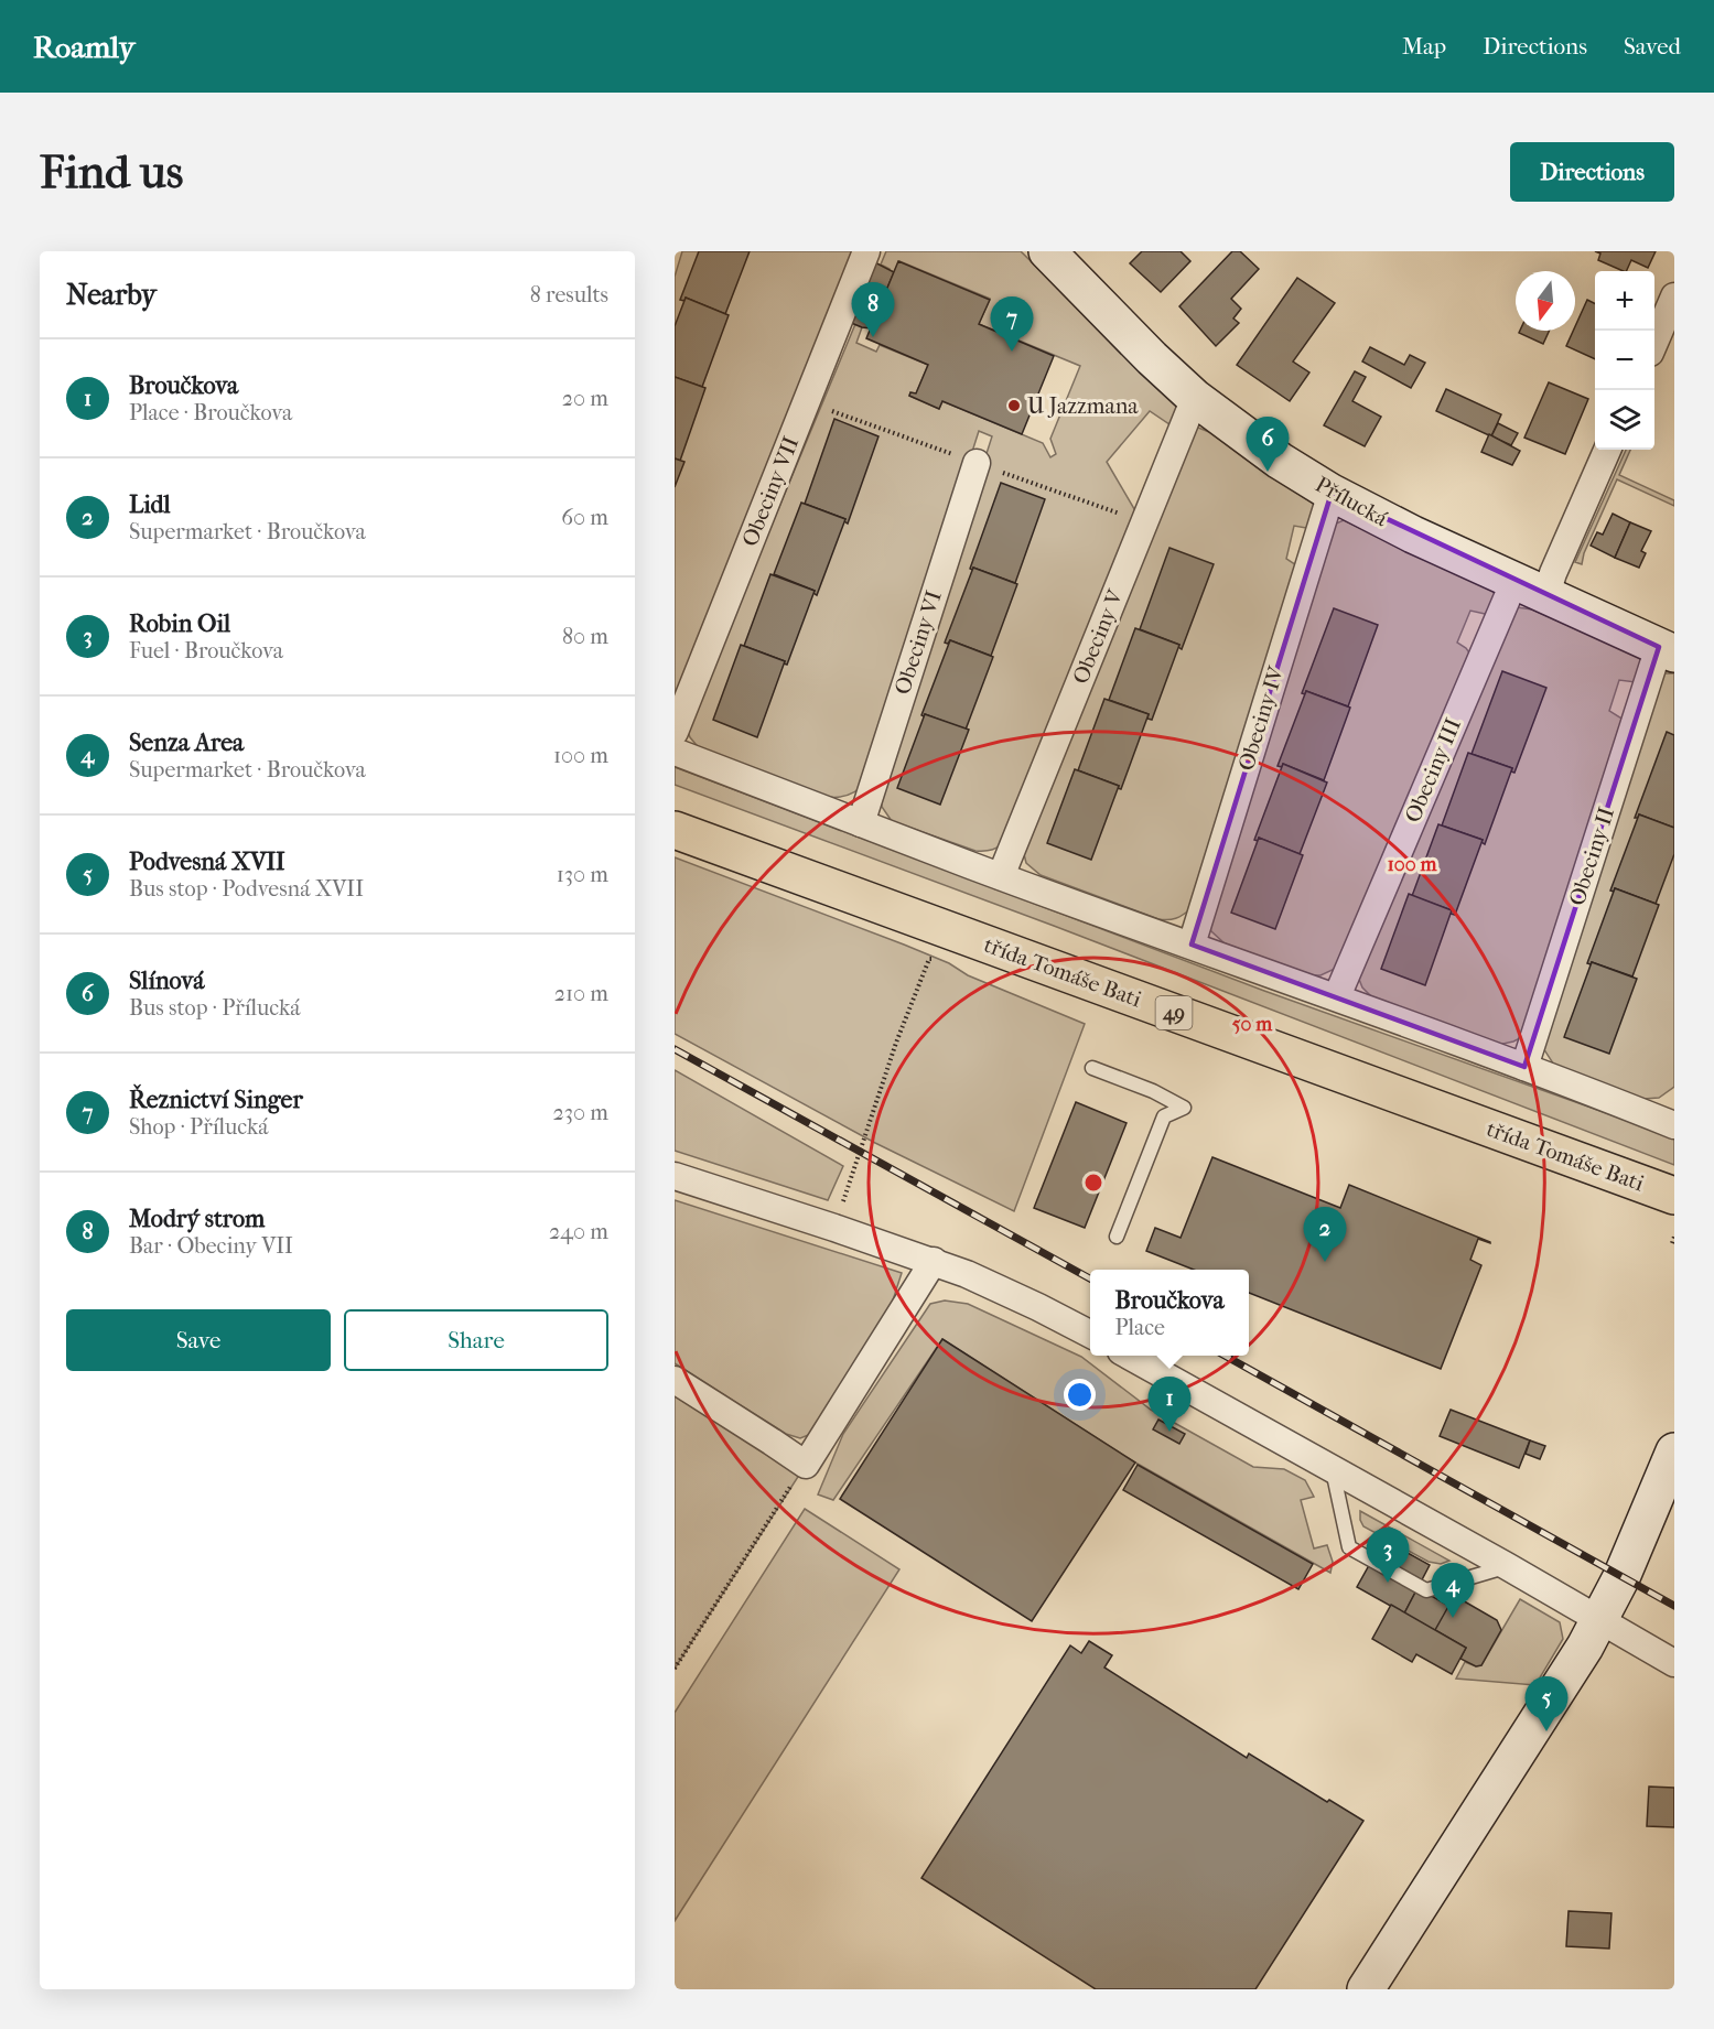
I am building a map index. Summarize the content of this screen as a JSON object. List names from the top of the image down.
{
  "streets": {
    "main road": ["třída Tomáše Bati", "49"],
    "street": [
      "Obeciny VII",
      "Přílucká",
      "Obeciny V",
      "Obeciny VI",
      "Obeciny IV",
      "Obeciny III",
      "Obeciny II"
    ]
  },
  "crossings": [
    ["Přílucká", "Obeciny V"],
    ["Přílucká", "Obeciny IV"],
    ["Přílucká", "Obeciny III"],
    ["Přílucká", "Obeciny II"]
  ],
  "places": ["U Jazzmana"],
  "north": "bottom",
  "page": {
    "header": "Roamly",
    "nav": ["Map", "Directions", "Saved"],
    "buttons": [
      "Directions",
      ["Save", "Share"]
    ],
    "title": "Find us",
    "heading": ["Nearby", "8 results"],
    "map_buttons": ["+", "−"],
    "pins": [
      "8",
      "7",
      "6",
      "2",
      "1",
      "3",
      "4",
      "5"
    ],
    "list": [
      {
        "mark": "1",
        "name": "Broučkova",
        "note": "Place · Broučkova",
        "value": "20 m"
      },
      {
        "mark": "2",
        "name": "Lidl",
        "note": "Supermarket · Broučkova",
        "value": "60 m"
      },
      {
        "mark": "3",
        "name": "Robin Oil",
        "note": "Fuel · Broučkova",
        "value": "80 m"
      },
      {
        "mark": "4",
        "name": "Senza Area",
        "note": "Supermarket · Broučkova",
        "value": "100 m"
      },
      {
        "mark": "5",
        "name": "Podvesná XVII",
        "note": "Bus stop · Podvesná XVII",
        "value": "130 m"
      },
      {
        "mark": "6",
        "name": "Slínová",
        "note": "Bus stop · Přílucká",
        "value": "210 m"
      },
      {
        "mark": "7",
        "name": "Řeznictví Singer",
        "note": "Shop · Přílucká",
        "value": "230 m"
      },
      {
        "mark": "8",
        "name": "Modrý strom",
        "note": "Bar · Obeciny VII",
        "value": "240 m"
      }
    ],
    "popup": ["Broučkova", "Place"]
  },
  "rings": ["100 m", "50 m"]
}
